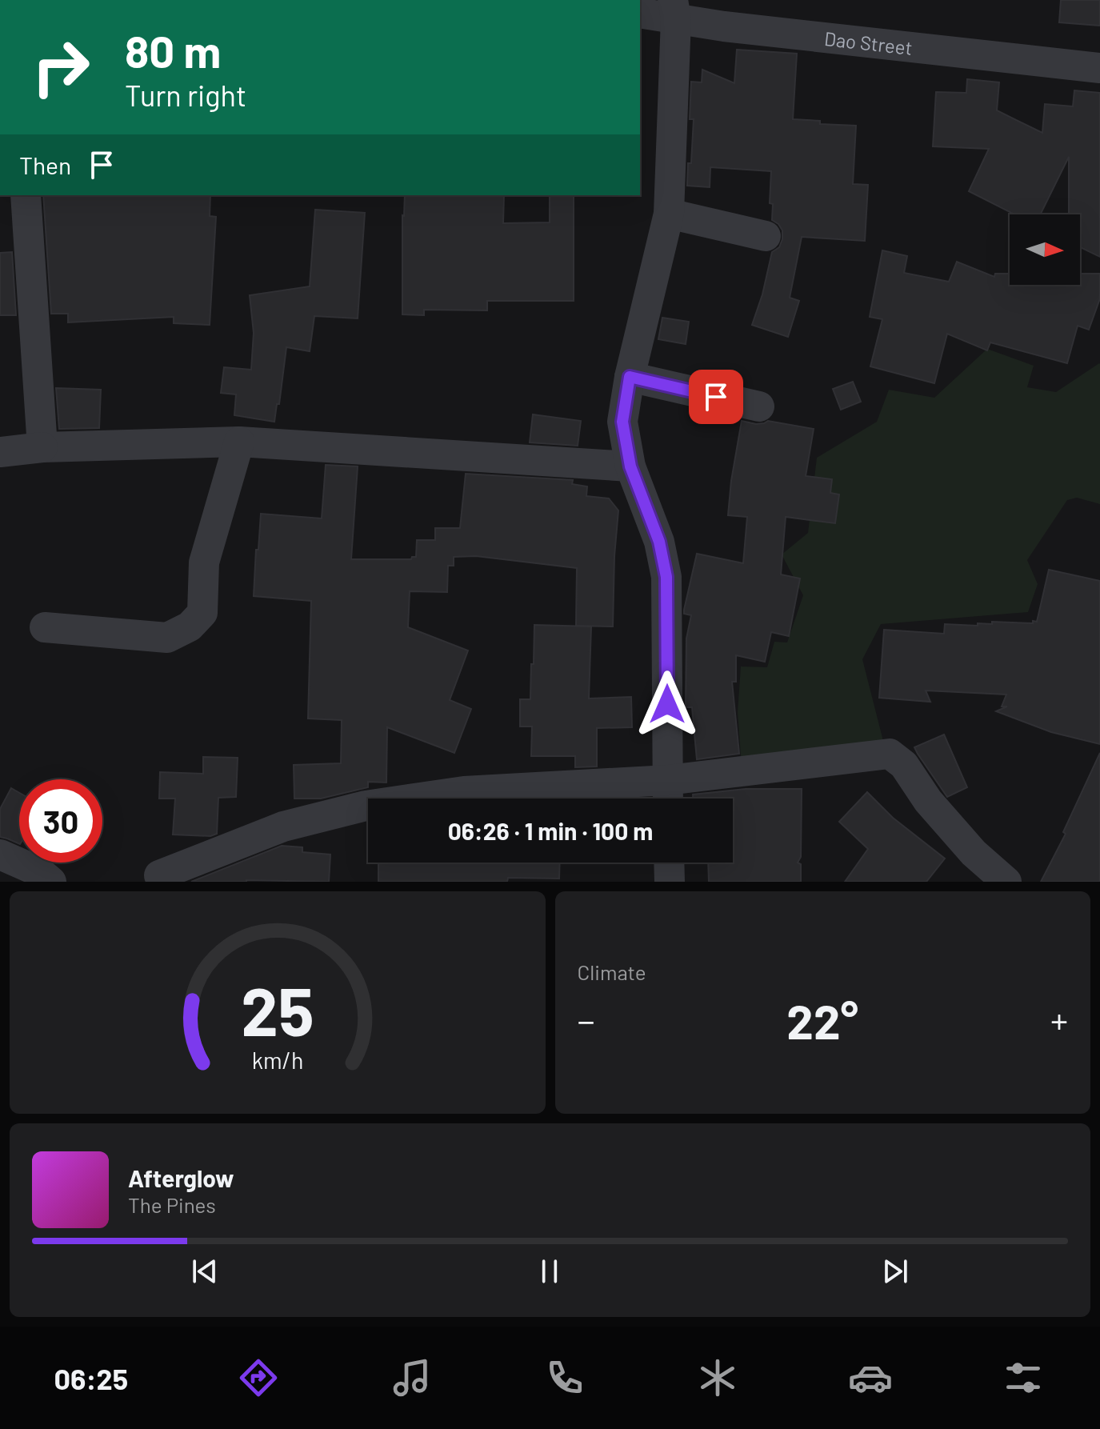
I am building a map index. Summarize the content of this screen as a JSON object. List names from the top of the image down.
{
  "streets": {
    "street": ["Dao Street"]
  },
  "north": "right",
  "page": {
    "turn": ["80 m", "Turn right"],
    "then": "Then",
    "limit": "30",
    "trip": "06:26 · 1 min · 100 m",
    "tile": "Climate",
    "heat": ["−", "22°", "+"],
    "song": ["Afterglow", "The Pines"],
    "tabs": "06:25",
    "gauge": ["25", "km/h"]
  }
}
